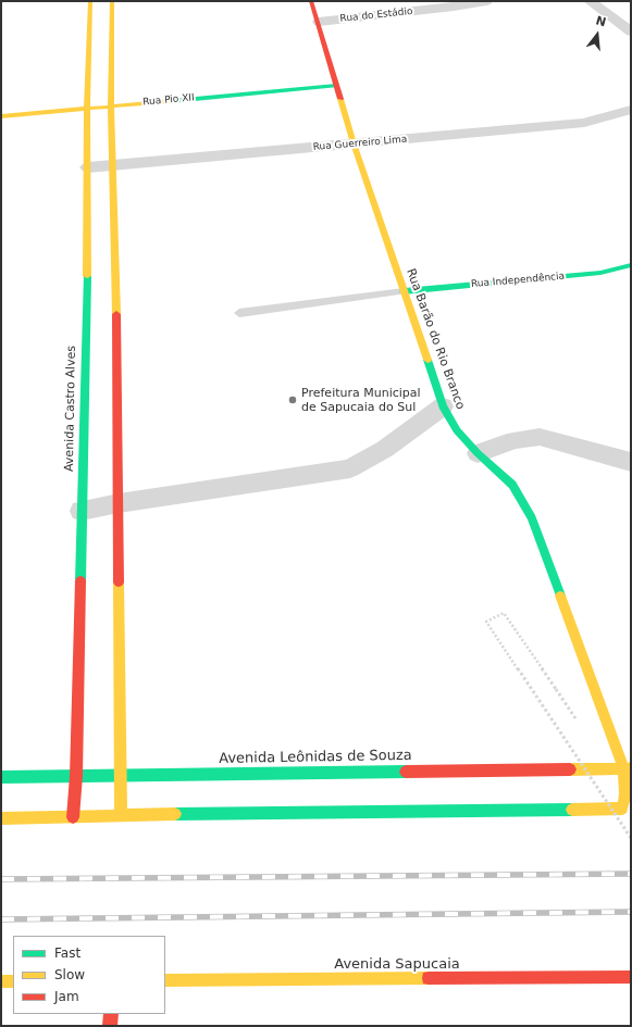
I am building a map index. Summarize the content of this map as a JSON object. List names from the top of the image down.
{
  "streets": {
    "street": [
      "Rua do Estádio",
      "Rua Pio XII",
      "Rua Guerreiro Lima",
      "Rua Independência",
      "Rua Barão do Rio Branco",
      "Avenida Castro Alves",
      "Avenida Leônidas de Souza",
      "Avenida Sapucaia"
    ]
  },
  "crossings": [
    ["Rua do Estádio", "Rua Barão do Rio Branco"],
    ["Rua Pio XII", "Rua Barão do Rio Branco"],
    ["Rua Pio XII", "Avenida Castro Alves"],
    ["Rua Guerreiro Lima", "Rua Barão do Rio Branco"],
    ["Rua Guerreiro Lima", "Avenida Castro Alves"],
    ["Rua Independência", "Rua Barão do Rio Branco"],
    ["Rua Barão do Rio Branco", "Avenida Leônidas de Souza"],
    ["Avenida Castro Alves", "Avenida Leônidas de Souza"]
  ],
  "places": ["Prefeitura Municipal de Sapucaia do Sul"],
  "legend": ["Fast", "Slow", "Jam"],
  "north": "top"
}
